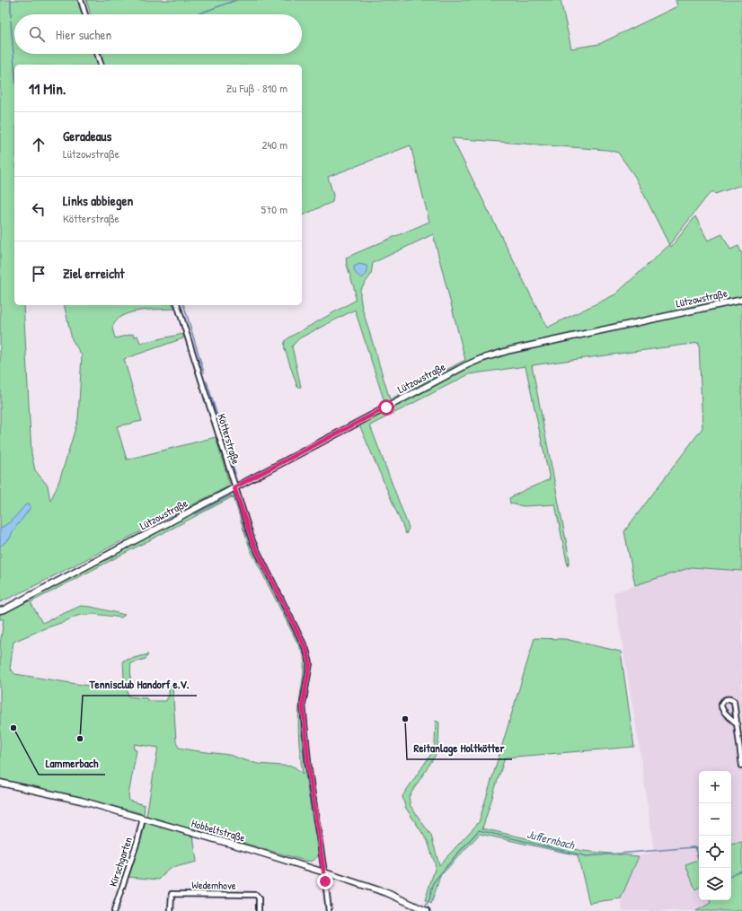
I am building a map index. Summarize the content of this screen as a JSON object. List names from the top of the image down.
{
  "streets": {
    "street": [
      "Lützowstraße",
      "Kötterstraße",
      "Hobbeltstraße",
      "Kirschgarten",
      "Wedemhove"
    ]
  },
  "crossings": [
    ["Lützowstraße", "Kötterstraße"],
    ["Kötterstraße", "Hobbeltstraße"],
    ["Hobbeltstraße", "Kirschgarten"]
  ],
  "water": ["Juffernbach"],
  "places": ["Reitanlage Holtkötter", "Lammerbach", "Tennisclub Handorf e.V."],
  "page": {
    "search": "Hier suchen",
    "heading": ["11 Min.", "Zu Fuß · 810 m"],
    "list": [
      ["Geradeaus", "Lützowstraße", "240 m"],
      ["Links abbiegen", "Kötterstraße", "570 m"],
      "Ziel erreicht"
    ],
    "map_buttons": ["+", "−"]
  }
}
